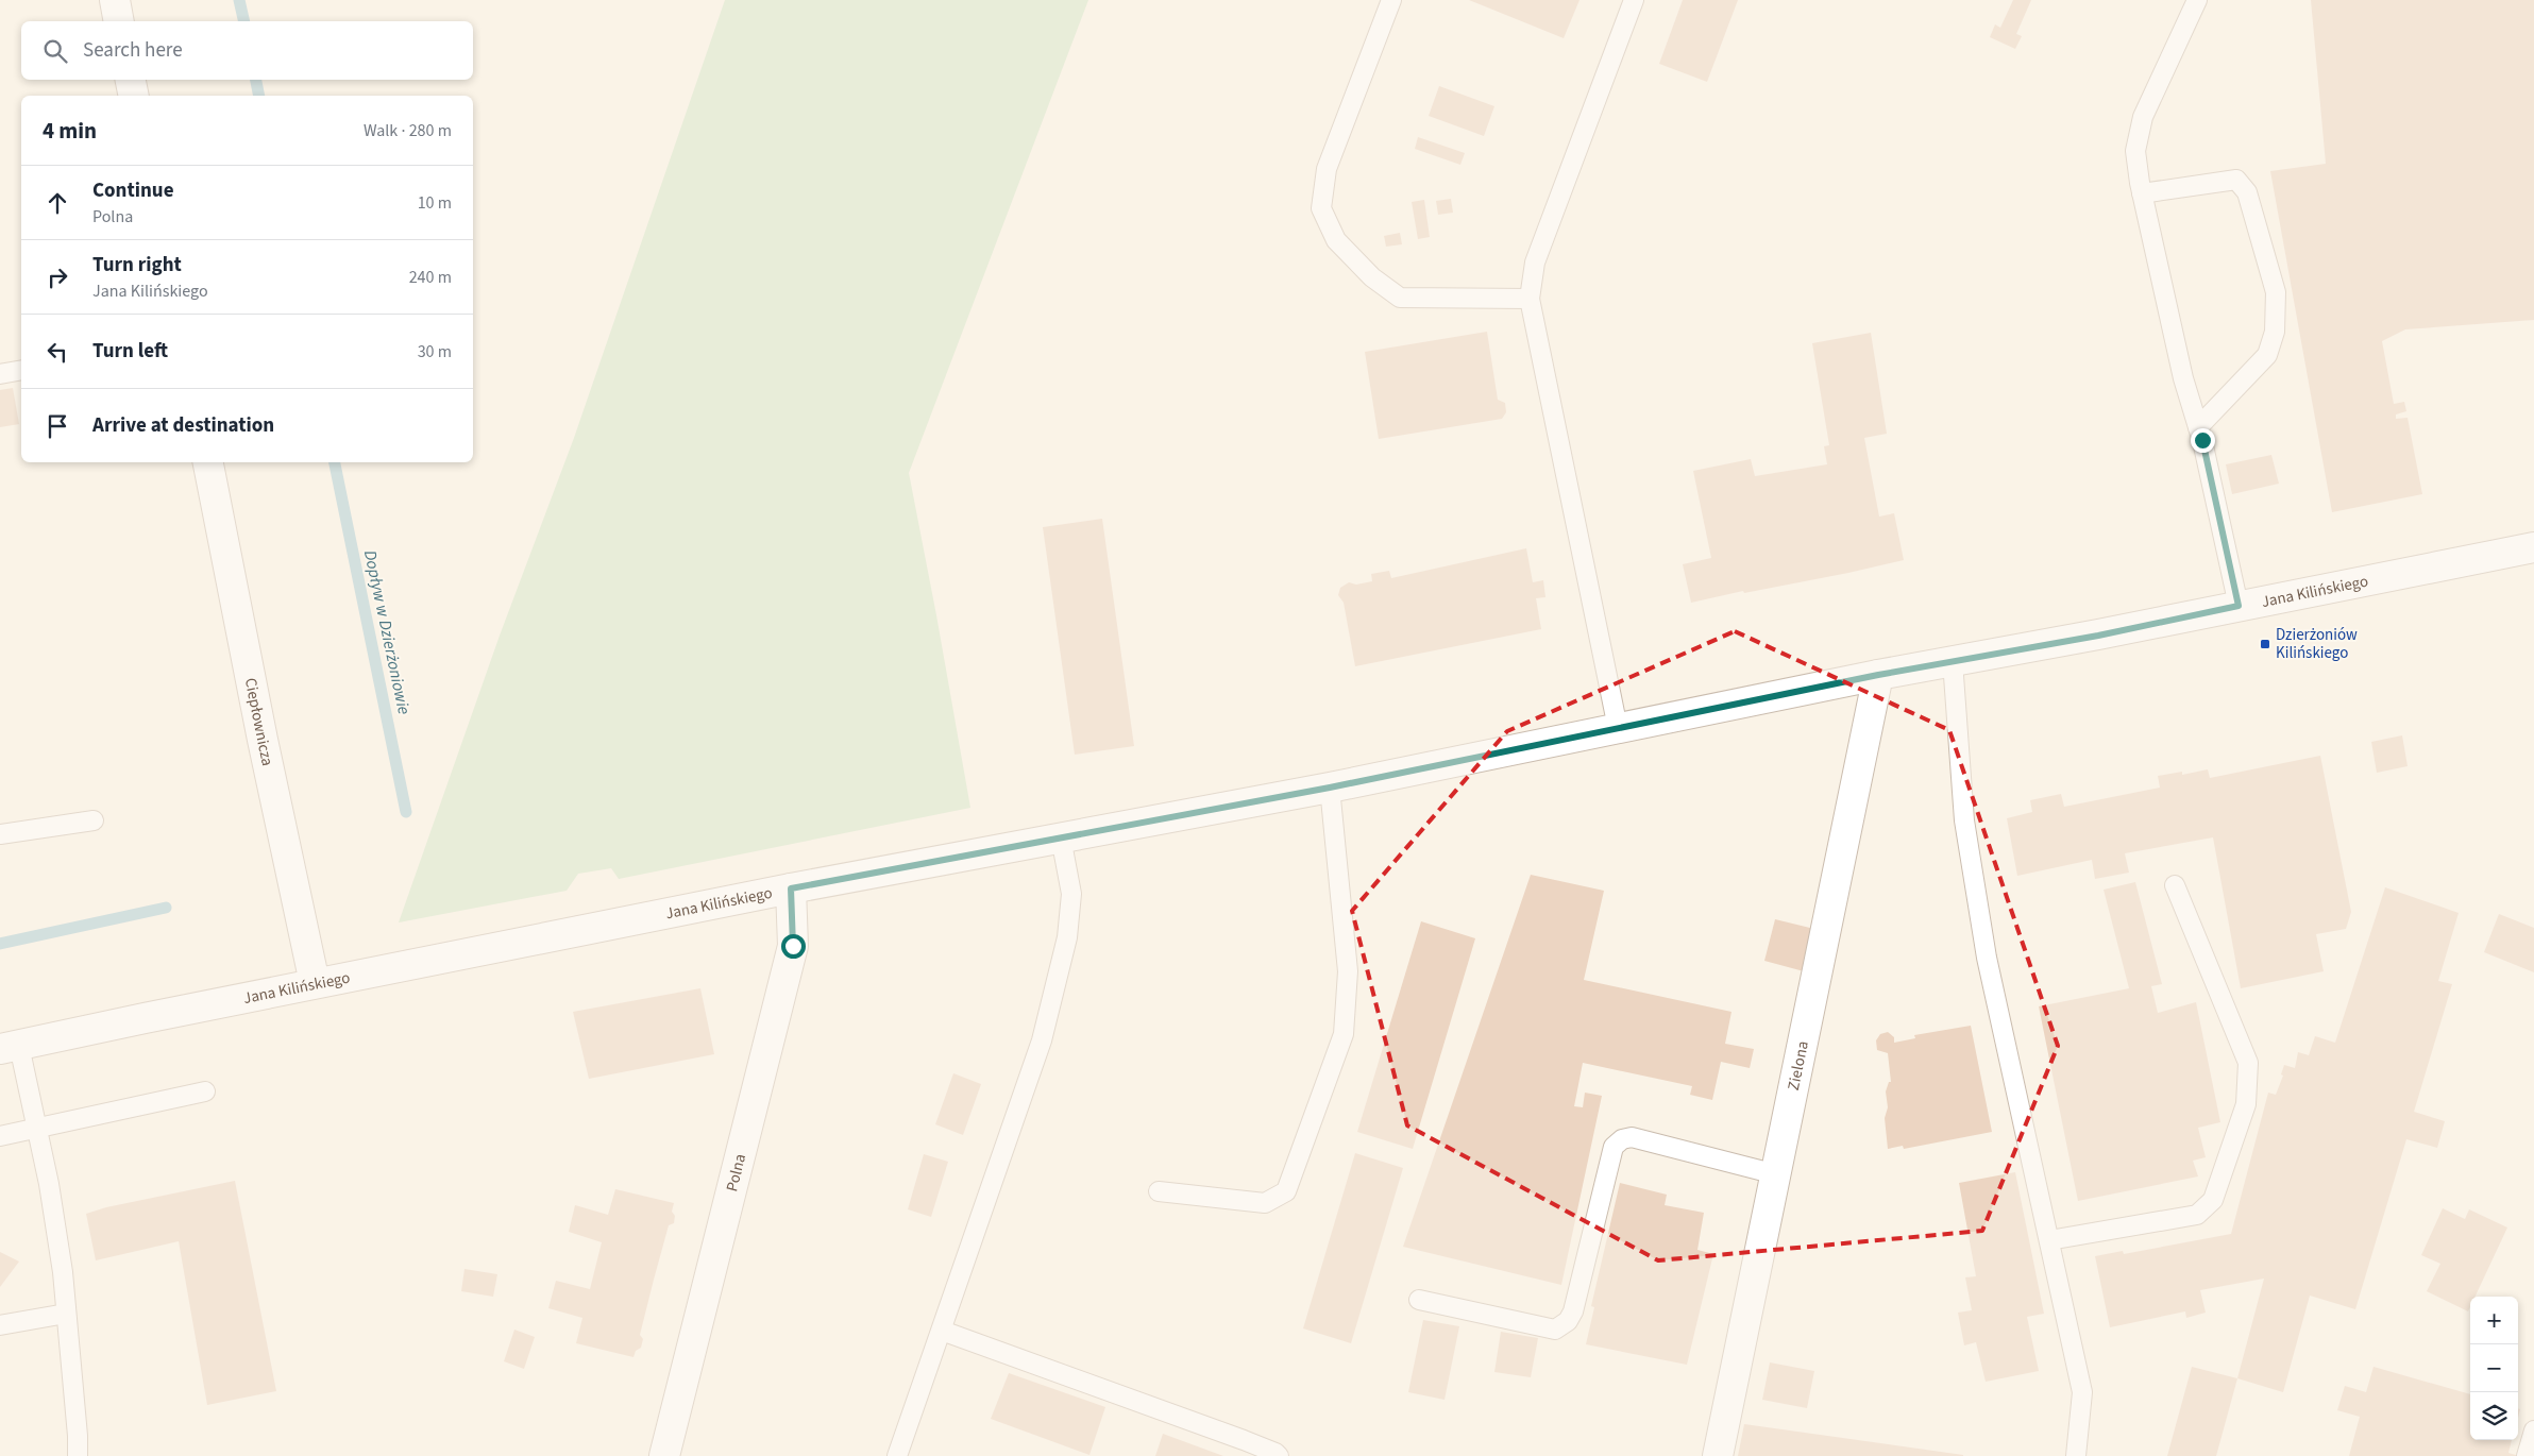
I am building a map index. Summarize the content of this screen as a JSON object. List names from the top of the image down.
{
  "streets": {
    "street": [
      "Jana Kilińskiego",
      "Ciepłownicza",
      "Zielona",
      "Polna"
    ]
  },
  "crossings": [
    ["Jana Kilińskiego", "Ciepłownicza"],
    ["Jana Kilińskiego", "Zielona"],
    ["Jana Kilińskiego", "Polna"]
  ],
  "water": ["Dopływ w Dzierżoniowie"],
  "places": {
    "transit": ["Dzierżoniów Kilińskiego"]
  },
  "page": {
    "search": "Search here",
    "heading": ["4 min", "Walk · 280 m"],
    "list": [
      ["Continue", "Polna", "10 m"],
      ["Turn right", "Jana Kilińskiego", "240 m"],
      ["Turn left", "30 m"],
      "Arrive at destination"
    ],
    "map_buttons": ["+", "−"]
  }
}
